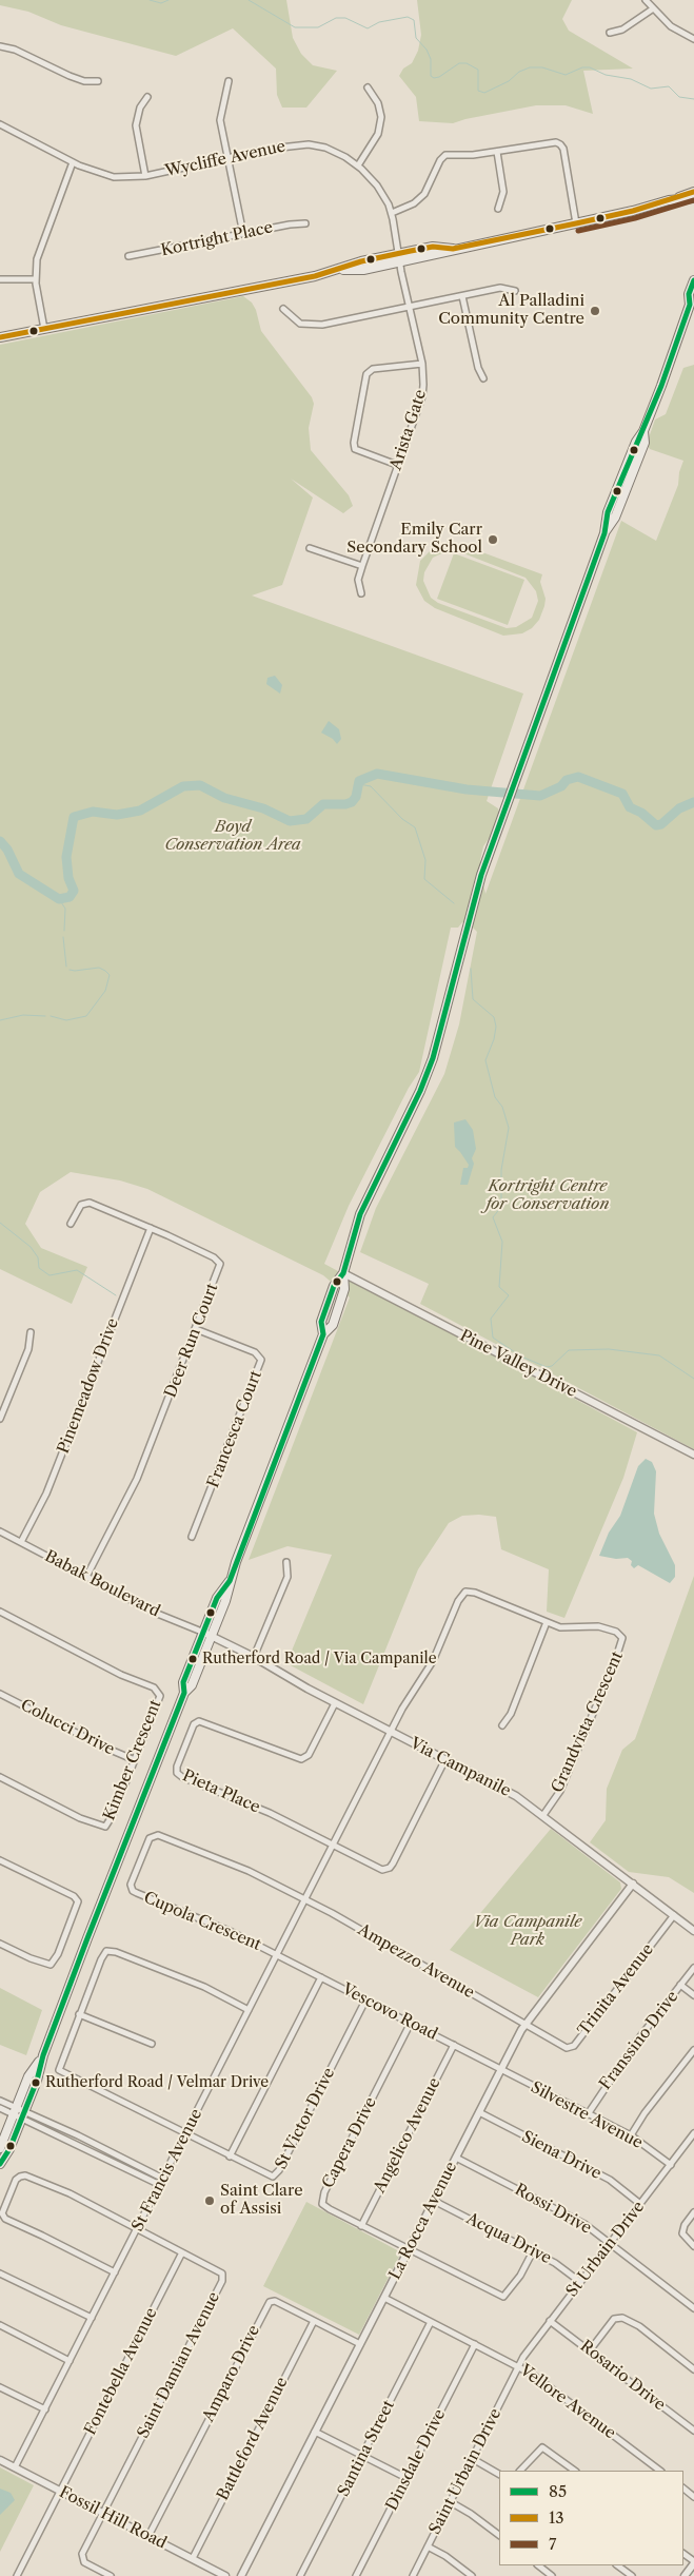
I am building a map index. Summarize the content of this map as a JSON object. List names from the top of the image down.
{
  "streets": {
    "street": [
      "Wycliffe Avenue",
      "Kortright Place",
      "Arista Gate",
      "Deer Run Court",
      "Pine Valley Drive",
      "Pinemeadow Drive",
      "Francesca Court",
      "Babak Boulevard",
      "Grandvista Crescent",
      "Colucci Drive",
      "Kimber Crescent",
      "Via Campanile",
      "Pieta Place",
      "Cupola Crescent",
      "Ampezzo Avenue",
      "Trinita Avenue",
      "Vescovo Road",
      "Franssino Drive",
      "Silvestre Avenue",
      "St Victor Drive",
      "Angelico Avenue",
      "Capera Drive",
      "Siena Drive",
      "St Francis Avenue",
      "Rossi Drive",
      "La Rocca Avenue",
      "Acqua Drive",
      "St Urbain Drive",
      "Saint Damian Avenue",
      "Fontebella Avenue",
      "Amparo Drive",
      "Rosario Drive",
      "Vellore Avenue",
      "Battleford Avenue",
      "Santina Street",
      "Dinsdale Drive",
      "Saint Urbain Drive",
      "Fossil Hill Road"
    ]
  },
  "crossings": [
    ["Wycliffe Avenue", "Arista Gate"],
    ["Deer Run Court", "Pinemeadow Drive"],
    ["Deer Run Court", "Francesca Court"],
    ["Deer Run Court", "Babak Boulevard"],
    ["Pinemeadow Drive", "Babak Boulevard"],
    ["Babak Boulevard", "Via Campanile"],
    ["Grandvista Crescent", "Via Campanile"],
    ["Grandvista Crescent", "St Francis Avenue"],
    ["Colucci Drive", "Kimber Crescent"],
    ["Via Campanile", "Pieta Place"],
    ["Via Campanile", "Trinita Avenue"],
    ["Via Campanile", "St Francis Avenue"],
    ["Via Campanile", "La Rocca Avenue"],
    ["Pieta Place", "St Francis Avenue"],
    ["Cupola Crescent", "Ampezzo Avenue"],
    ["Cupola Crescent", "Vescovo Road"],
    ["Cupola Crescent", "St Francis Avenue"],
    ["Ampezzo Avenue", "Trinita Avenue"],
    ["Ampezzo Avenue", "St Francis Avenue"],
    ["Ampezzo Avenue", "La Rocca Avenue"],
    ["Trinita Avenue", "La Rocca Avenue"],
    ["Vescovo Road", "Silvestre Avenue"],
    ["Vescovo Road", "St Victor Drive"],
    ["Vescovo Road", "Angelico Avenue"],
    ["Vescovo Road", "Capera Drive"],
    ["Vescovo Road", "St Francis Avenue"],
    ["Vescovo Road", "La Rocca Avenue"],
    ["Franssino Drive", "Silvestre Avenue"],
    ["Silvestre Avenue", "La Rocca Avenue"],
    ["Silvestre Avenue", "St Urbain Drive"],
    ["St Victor Drive", "St Francis Avenue"],
    ["Angelico Avenue", "Capera Drive"],
    ["Capera Drive", "La Rocca Avenue"],
    ["Capera Drive", "Acqua Drive"],
    ["Siena Drive", "La Rocca Avenue"],
    ["Siena Drive", "St Urbain Drive"],
    ["St Francis Avenue", "Saint Damian Avenue"],
    ["St Francis Avenue", "Fossil Hill Road"],
    ["Rossi Drive", "La Rocca Avenue"],
    ["Rossi Drive", "St Urbain Drive"],
    ["La Rocca Avenue", "Acqua Drive"],
    ["La Rocca Avenue", "Amparo Drive"],
    ["La Rocca Avenue", "Vellore Avenue"],
    ["Acqua Drive", "St Urbain Drive"],
    ["St Urbain Drive", "Rosario Drive"],
    ["St Urbain Drive", "Vellore Avenue"],
    ["St Urbain Drive", "Saint Urbain Drive"],
    ["Saint Damian Avenue", "Fontebella Avenue"],
    ["Saint Damian Avenue", "Fossil Hill Road"],
    ["Fontebella Avenue", "Fossil Hill Road"],
    ["Amparo Drive", "Battleford Avenue"],
    ["Amparo Drive", "Fossil Hill Road"],
    ["Vellore Avenue", "Santina Street"],
    ["Vellore Avenue", "Dinsdale Drive"],
    ["Vellore Avenue", "Saint Urbain Drive"],
    ["Battleford Avenue", "Fossil Hill Road"]
  ],
  "parks": ["Boyd Conservation Area", "Kortright Centre for Conservation", "Via Campanile Park"],
  "places": [
    "Al Palladini Community Centre",
    "Emily Carr Secondary School",
    "Rutherford Road / Via Campanile",
    "Rutherford Road / Velmar Drive",
    "Saint Clare of Assisi"
  ],
  "lines": ["transit line 13", "transit line 7", "transit line 85"],
  "legend": ["85", "13", "7"]
}
